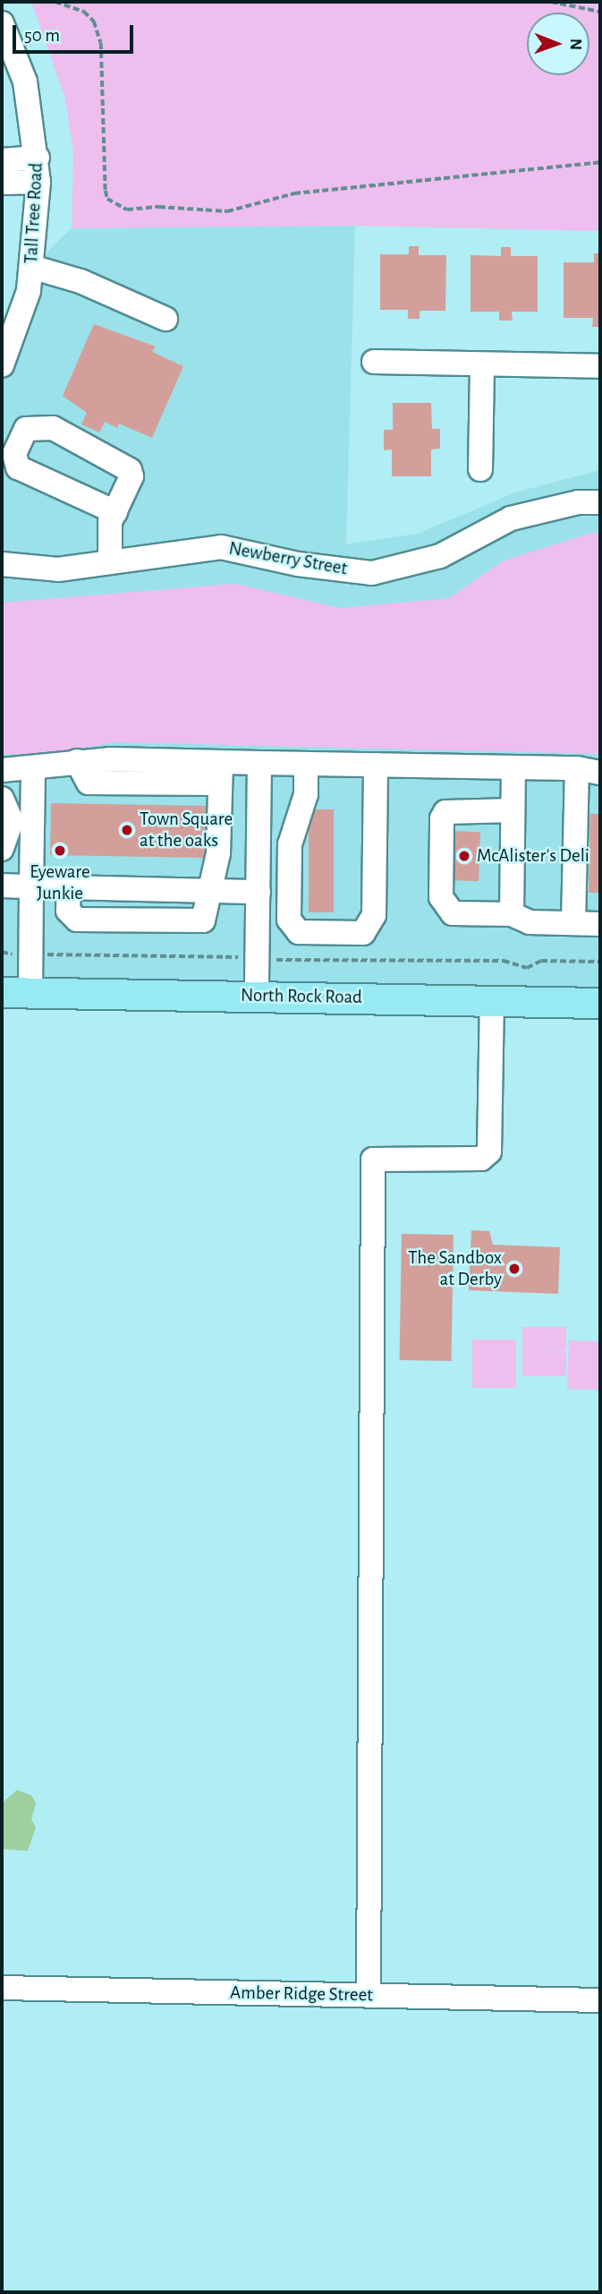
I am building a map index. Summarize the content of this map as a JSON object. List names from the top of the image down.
{
  "streets": {
    "main road": ["North Rock Road"],
    "street": ["Tall Tree Road", "Newberry Street", "Amber Ridge Street"]
  },
  "places": [
    "Town Square at the oaks",
    "Eyeware Junkie",
    "McAlister's Deli",
    "The Sandbox at Derby"
  ],
  "scale_bar": "50 m",
  "north": "right"
}
